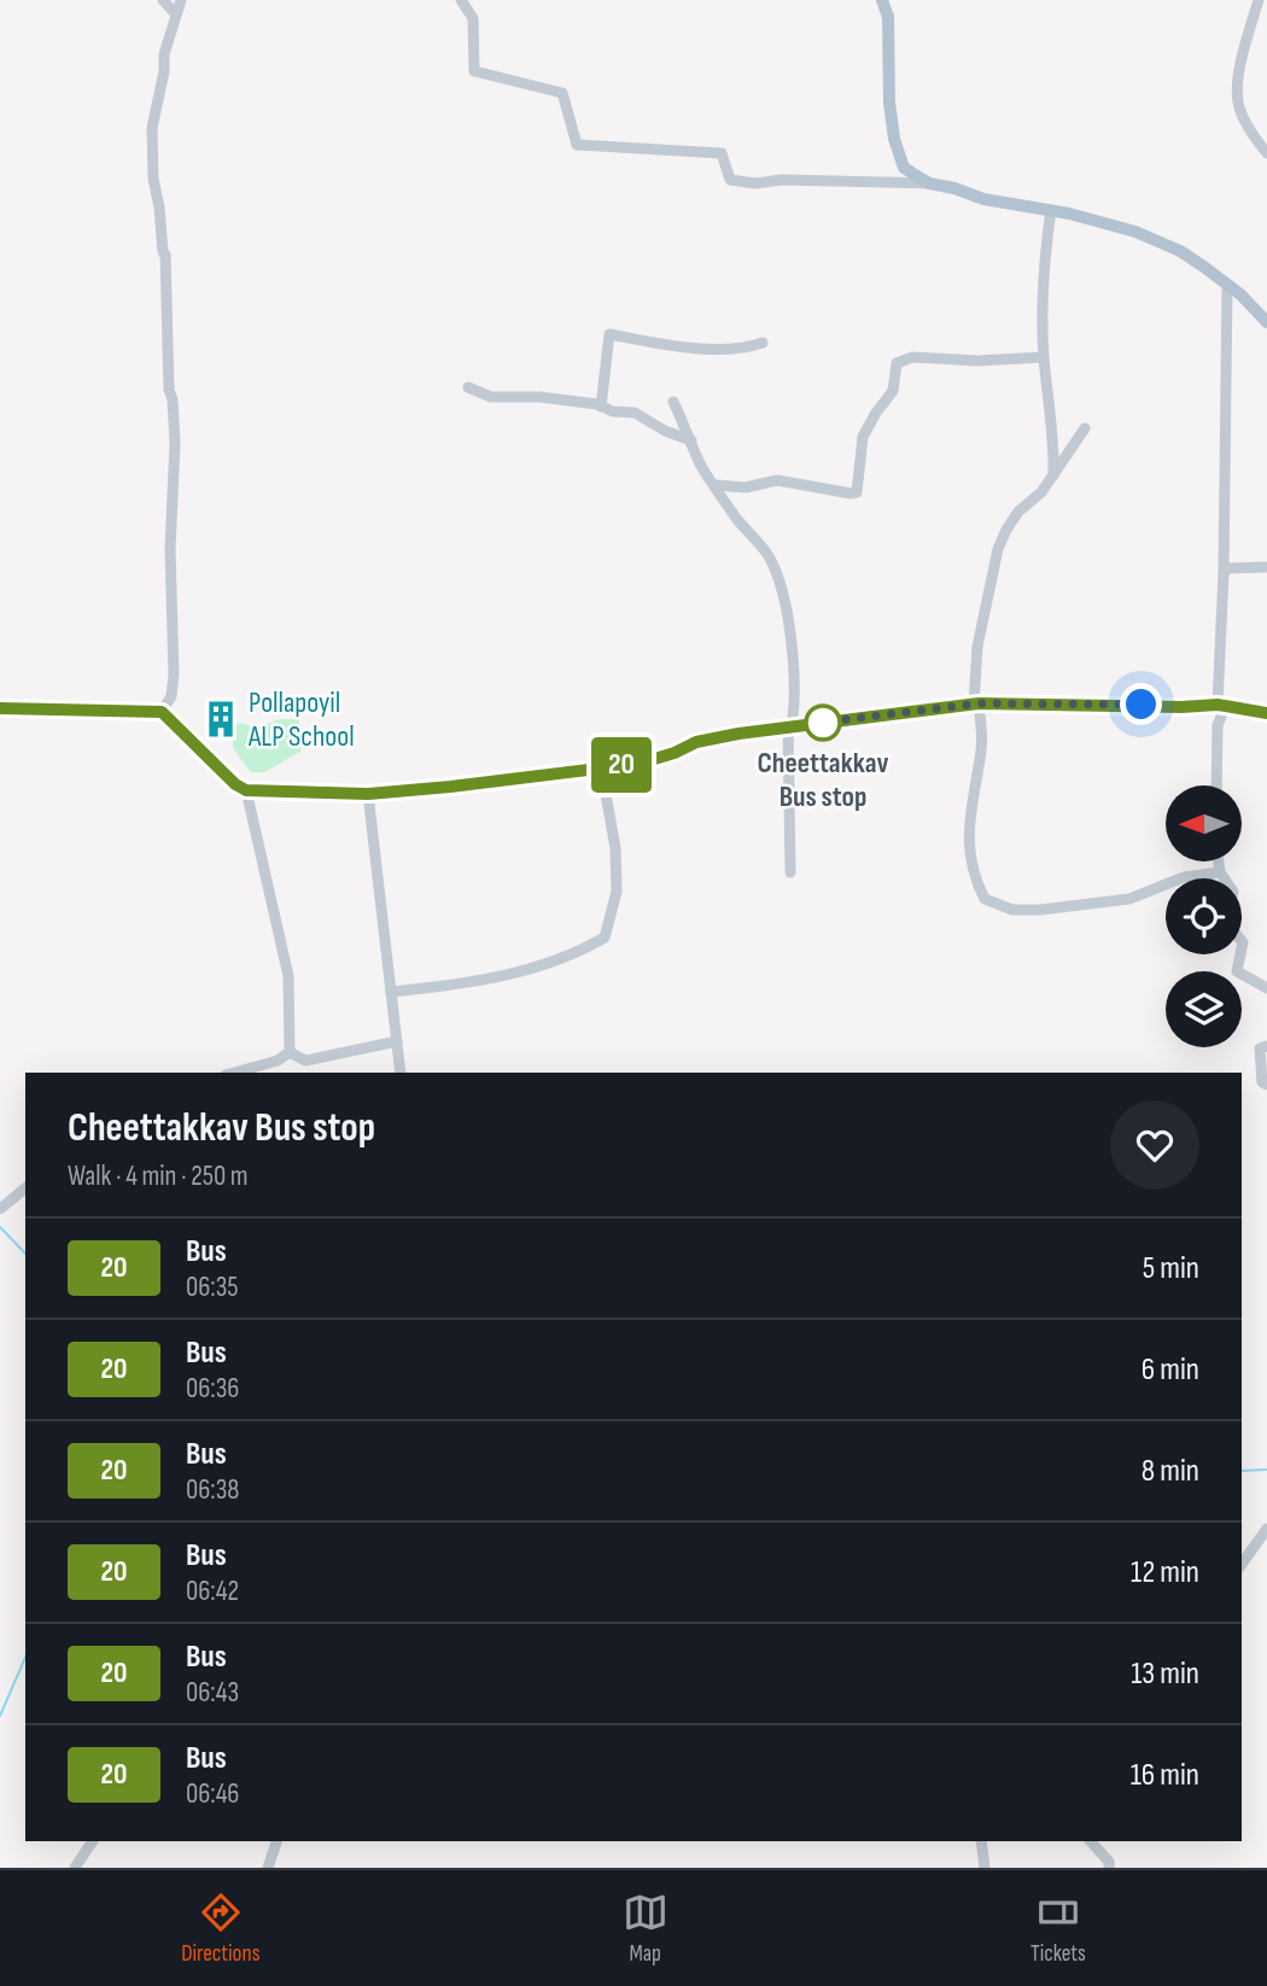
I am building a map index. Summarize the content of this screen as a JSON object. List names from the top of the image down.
{
  "places": {
    "building": ["Pollapoyil ALP School"],
    "other": ["Cheettakkav Bus stop"]
  },
  "lines": ["bus line 20"],
  "north": "left",
  "page": {
    "on_map": "20",
    "heading": ["Cheettakkav Bus stop", "Walk · 4 min · 250 m"],
    "list": [
      {
        "mark": "20",
        "name": "Bus",
        "note": "06:35",
        "value": "5 min"
      },
      {
        "mark": "20",
        "name": "Bus",
        "note": "06:36",
        "value": "6 min"
      },
      {
        "mark": "20",
        "name": "Bus",
        "note": "06:38",
        "value": "8 min"
      },
      {
        "mark": "20",
        "name": "Bus",
        "note": "06:42",
        "value": "12 min"
      },
      {
        "mark": "20",
        "name": "Bus",
        "note": "06:43",
        "value": "13 min"
      },
      {
        "mark": "20",
        "name": "Bus",
        "note": "06:46",
        "value": "16 min"
      }
    ],
    "tabs": ["Directions", "Map", "Tickets"]
  }
}
